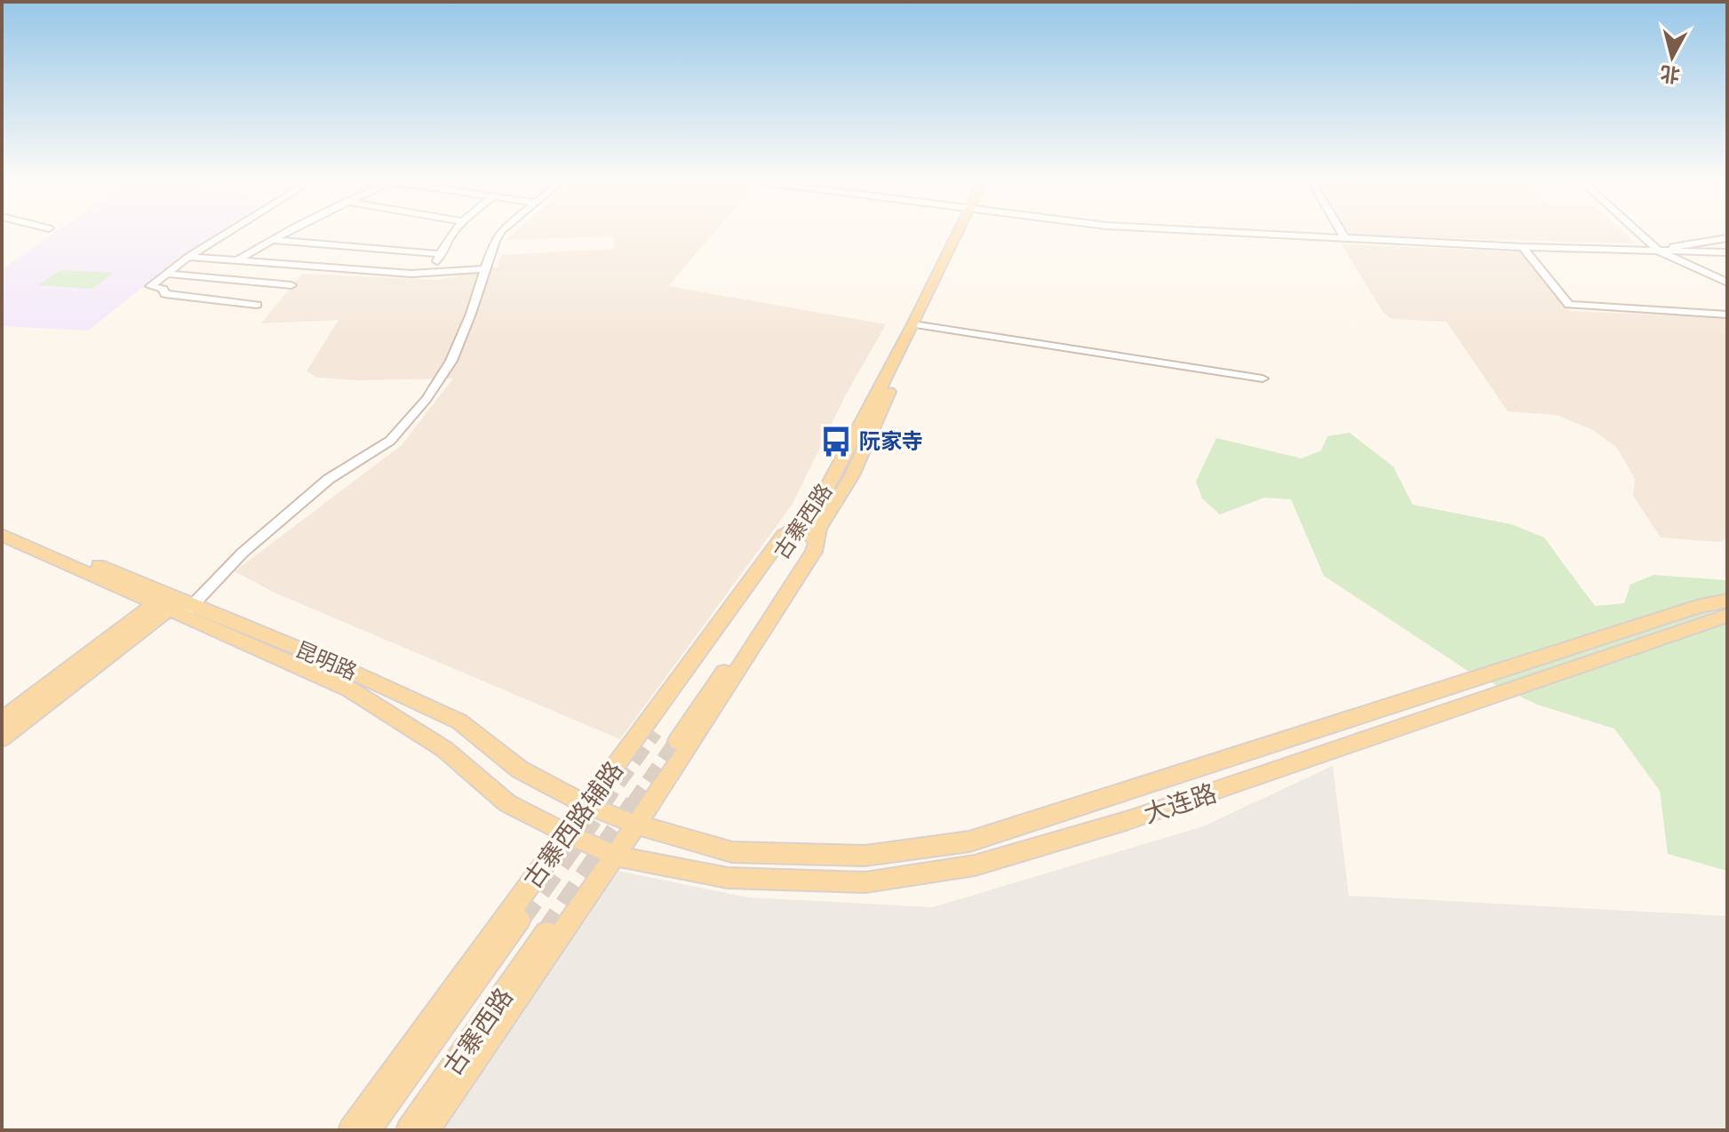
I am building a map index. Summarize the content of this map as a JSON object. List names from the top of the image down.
{
  "streets": {
    "main road": [
      "古寨西路",
      "昆明路",
      "大连路",
      "古寨西路辅路"
    ]
  },
  "crossings": [
    ["古寨西路", "古寨西路辅路"],
    ["昆明路", "大连路"],
    ["昆明路", "古寨西路辅路"]
  ],
  "places": {
    "bus stop": ["阮家寺"]
  },
  "north": "bottom"
}
